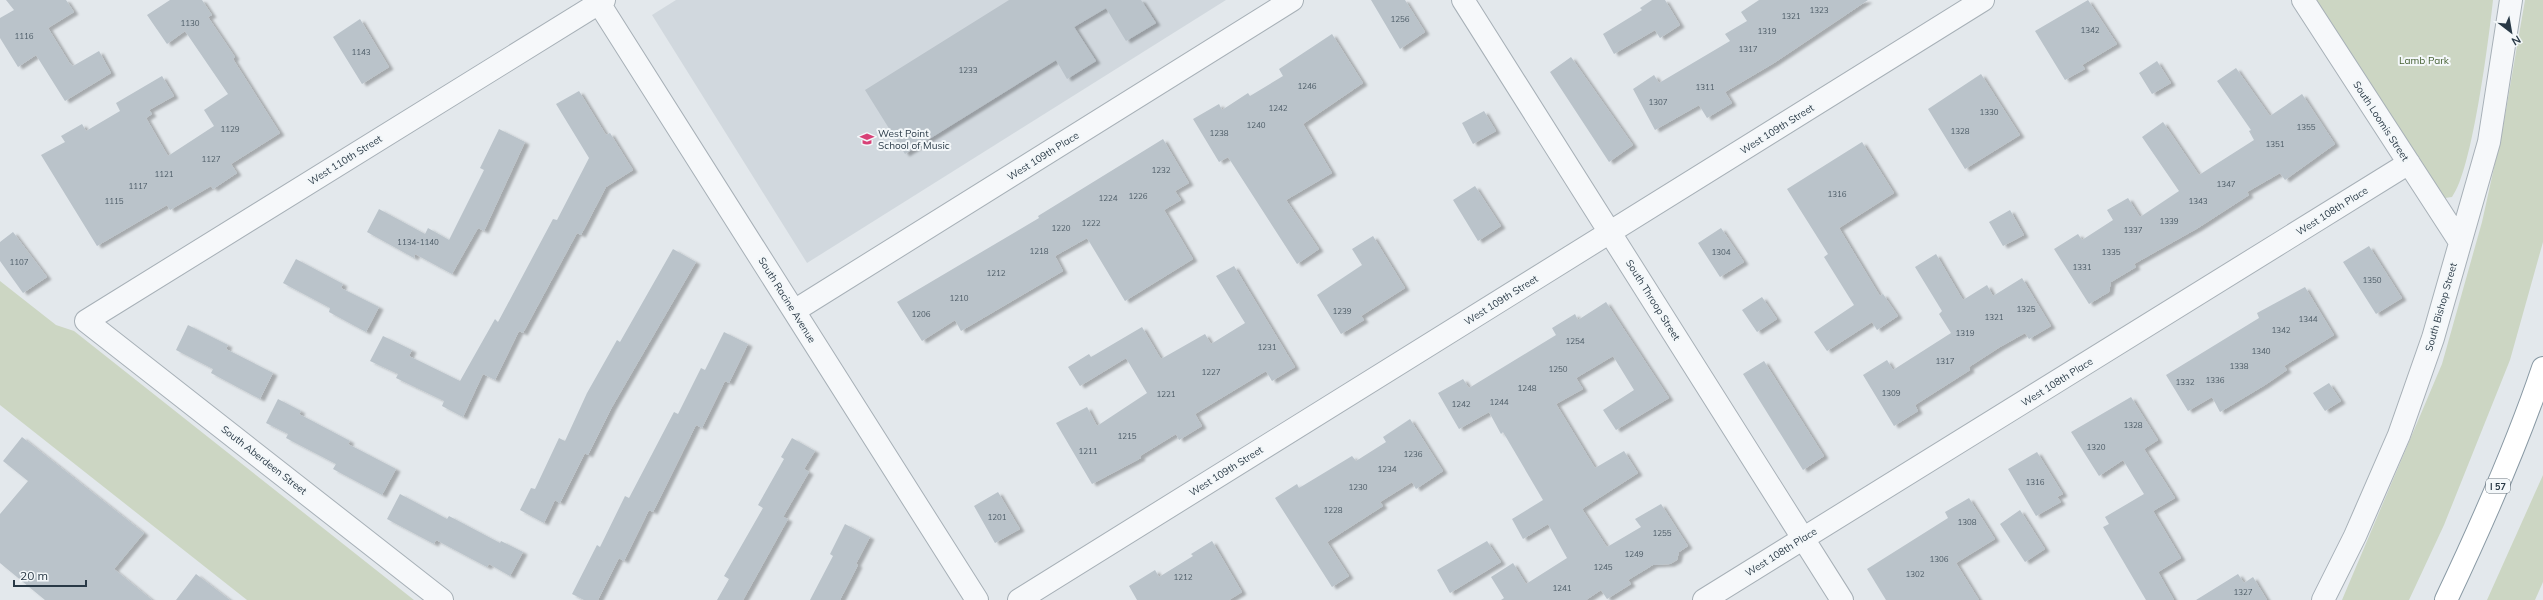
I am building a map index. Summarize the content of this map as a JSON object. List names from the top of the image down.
{
  "streets": {
    "highway": ["I 57"],
    "street": [
      "South Loomis Street",
      "West 109th Street",
      "West 109th Place",
      "West 110th Street",
      "West 108th Place",
      "South Racine Avenue",
      "South Throop Street",
      "South Bishop Street",
      "South Aberdeen Street"
    ]
  },
  "crossings": [
    ["South Loomis Street", "West 108th Place"],
    ["South Loomis Street", "South Bishop Street"],
    ["West 109th Street", "South Throop Street"],
    ["West 109th Place", "South Racine Avenue"],
    ["West 110th Street", "South Racine Avenue"],
    ["West 110th Street", "South Aberdeen Street"],
    ["West 108th Place", "South Throop Street"]
  ],
  "parks": ["Lamb Park"],
  "places": {
    "school or university": ["West Point School of Music"]
  },
  "house_numbers": [
    "1323",
    "1321",
    "1256",
    "1130",
    "1342",
    "1319",
    "1116",
    "1317",
    "1143",
    "1233",
    "1246",
    "1311",
    "1307",
    "1242",
    "1330",
    "1240",
    "1355",
    "1129",
    "1328",
    "1238",
    "1351",
    "1127",
    "1232",
    "1121",
    "1347",
    "1117",
    "1316",
    "1226",
    "1224",
    "1115",
    "1343",
    "1339",
    "1222",
    "1220",
    "1337",
    "1134-1140",
    "1218",
    "1304",
    "1335",
    "1107",
    "1331",
    "1212",
    "1350",
    "1210",
    "1325",
    "1239",
    "1206",
    "1321",
    "1344",
    "1342",
    "1319",
    "1254",
    "1231",
    "1340",
    "1317",
    "1338",
    "1250",
    "1227",
    "1336",
    "1332",
    "1248",
    "1309",
    "1221",
    "1244",
    "1242",
    "1328",
    "1215",
    "1320",
    "1211",
    "1236",
    "1234",
    "1316",
    "1230",
    "1228",
    "1201",
    "1308",
    "1255",
    "1249",
    "1306",
    "1245",
    "1302",
    "1212",
    "1241",
    "1327"
  ],
  "scale_bar": "20 m",
  "north": "bottom right"
}
